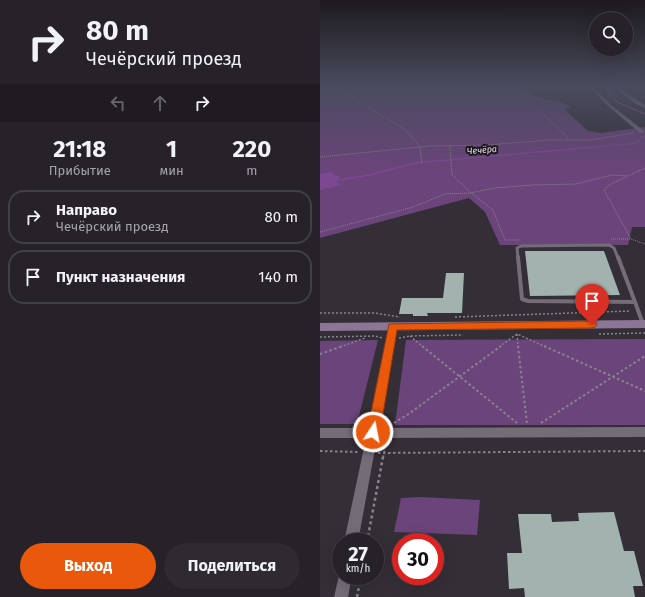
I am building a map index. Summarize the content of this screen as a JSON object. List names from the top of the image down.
{
  "water": ["Чечёра"],
  "page": {
    "turn": ["80 m", "Чечёрский проезд"],
    "eta": [
      "21:18",
      "Прибытие",
      "1",
      "мин",
      "220",
      "m"
    ],
    "list": [
      {
        "name": "Направо",
        "note": "Чечёрский проезд",
        "value": "80 m"
      },
      {
        "name": "Пункт назначения",
        "value": "140 m"
      }
    ],
    "speed": "27 km/h",
    "limit": "30",
    "buttons": ["Выход", "Поделиться"]
  }
}
